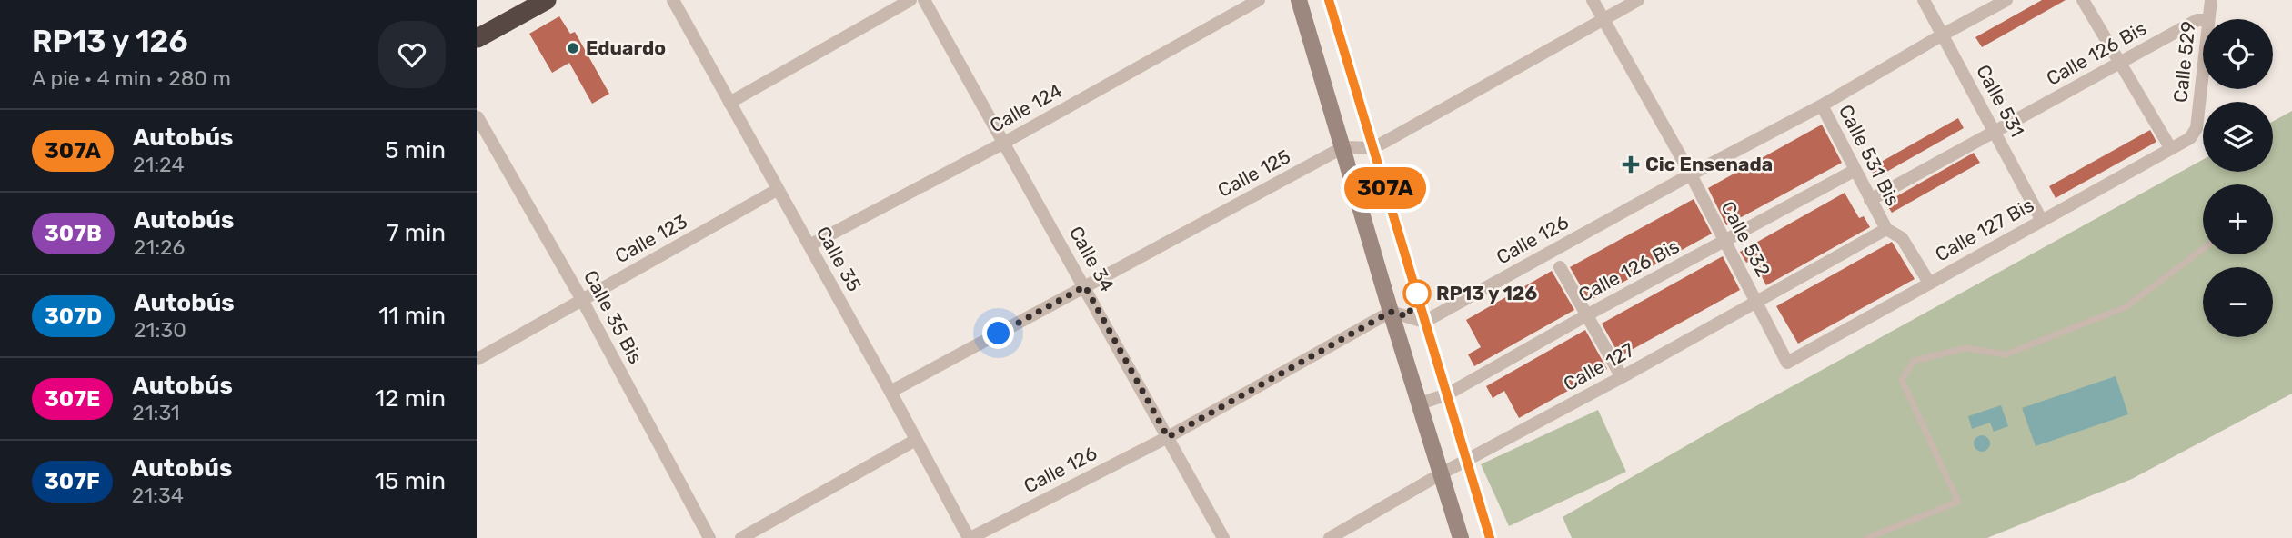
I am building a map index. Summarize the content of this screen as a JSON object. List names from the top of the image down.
{
  "streets": {
    "street": [
      "Calle 126 Bis",
      "Calle 529",
      "Calle 531",
      "Calle 124",
      "Calle 531 Bis",
      "Calle 125",
      "Calle 127 Bis",
      "Calle 123",
      "Calle 532",
      "Calle 126",
      "Calle 35",
      "Calle 34",
      "Calle 35 Bis",
      "Calle 127"
    ]
  },
  "crossings": [
    ["Calle 126 Bis", "Calle 531"],
    ["Calle 126 Bis", "Calle 531 Bis"],
    ["Calle 126 Bis", "Calle 532"],
    ["Calle 529", "Calle 127 Bis"],
    ["Calle 531", "Calle 127 Bis"],
    ["Calle 531", "Calle 126"],
    ["Calle 124", "Calle 35"],
    ["Calle 124", "Calle 34"],
    ["Calle 531 Bis", "Calle 127 Bis"],
    ["Calle 531 Bis", "Calle 126"],
    ["Calle 531 Bis", "Calle 127"],
    ["Calle 125", "Calle 532"],
    ["Calle 125", "Calle 35"],
    ["Calle 125", "Calle 34"],
    ["Calle 127 Bis", "Calle 532"],
    ["Calle 123", "Calle 35"],
    ["Calle 123", "Calle 35 Bis"],
    ["Calle 532", "Calle 126"],
    ["Calle 532", "Calle 127"],
    ["Calle 126", "Calle 35"],
    ["Calle 126", "Calle 34"]
  ],
  "places": {
    "other": ["Eduardo", "RP13 y 126"],
    "health": ["Cic Ensenada"]
  },
  "lines": ["bus line 307A"],
  "page": {
    "heading": ["RP13 y 126", "A pie · 4 min · 280 m"],
    "on_map": "307A",
    "map_buttons": ["+", "−"],
    "list": [
      {
        "mark": "307A",
        "name": "Autobús",
        "note": "21:24",
        "value": "5 min"
      },
      {
        "mark": "307B",
        "name": "Autobús",
        "note": "21:26",
        "value": "7 min"
      },
      {
        "mark": "307D",
        "name": "Autobús",
        "note": "21:30",
        "value": "11 min"
      },
      {
        "mark": "307E",
        "name": "Autobús",
        "note": "21:31",
        "value": "12 min"
      },
      {
        "mark": "307F",
        "name": "Autobús",
        "note": "21:34",
        "value": "15 min"
      }
    ]
  }
}
